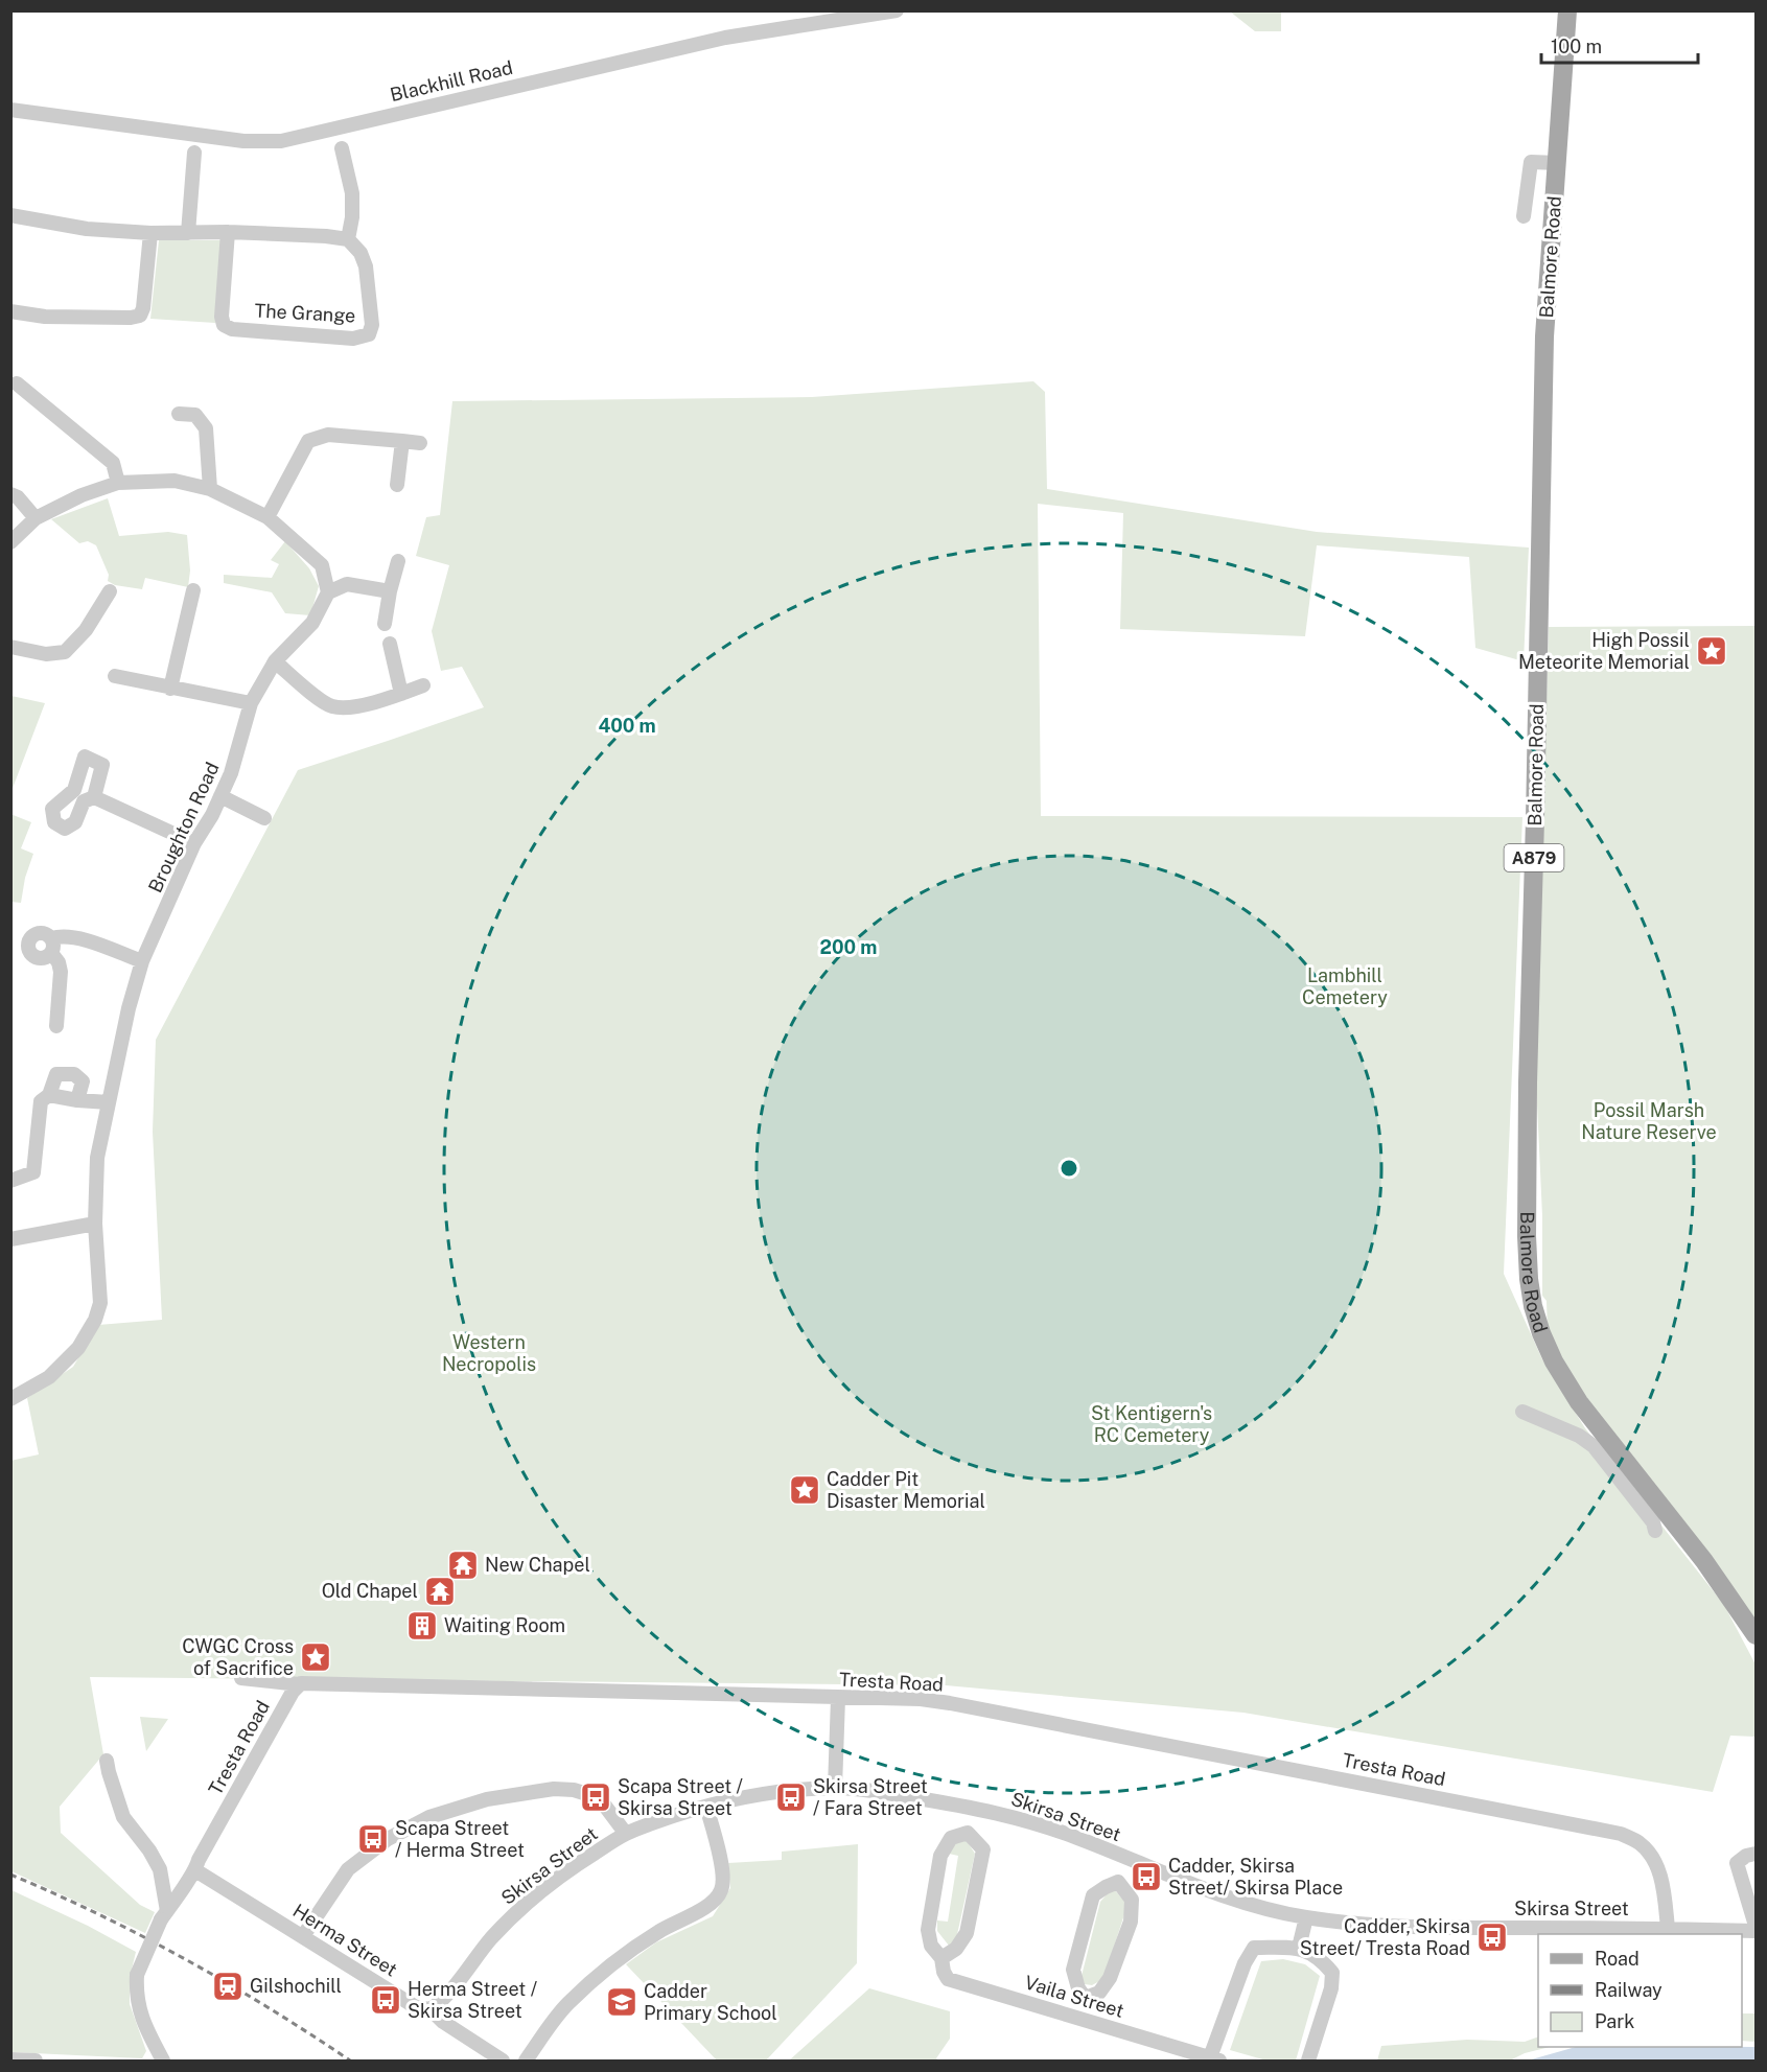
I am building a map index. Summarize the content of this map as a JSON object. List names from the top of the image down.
{
  "streets": {
    "main road": ["Balmore Road", "A879"],
    "street": [
      "Blackhill Road",
      "The Grange",
      "Broughton Road",
      "Tresta Road",
      "Skirsa Street",
      "Herma Street",
      "Vaila Street"
    ]
  },
  "crossings": [
    ["Tresta Road", "Skirsa Street"],
    ["Tresta Road", "Herma Street"],
    ["Skirsa Street", "Herma Street"]
  ],
  "parks": [
    "Lambhill Cemetery",
    "Possil Marsh Nature Reserve",
    "Western Necropolis",
    "St Kentigern's RC Cemetery"
  ],
  "places": {
    "place": ["High Possil Meteorite Memorial", "Cadder Pit Disaster Memorial", "CWGC Cross of Sacrifice"],
    "temple": ["New Chapel", "Old Chapel"],
    "building": ["Waiting Room"],
    "bus stop": [
      "Scapa Street / Skirsa Street",
      "Skirsa Street / Fara Street",
      "Scapa Street / Herma Street",
      "Cadder, Skirsa Street/ Skirsa Place",
      "Cadder, Skirsa Street/ Tresta Road",
      "Herma Street / Skirsa Street"
    ],
    "station": ["Gilshochill"],
    "school or university": ["Cadder Primary School"]
  },
  "legend": ["Road", "Railway", "Park"],
  "scale_bar": "100 m",
  "rings": ["400 m", "200 m"]
}
